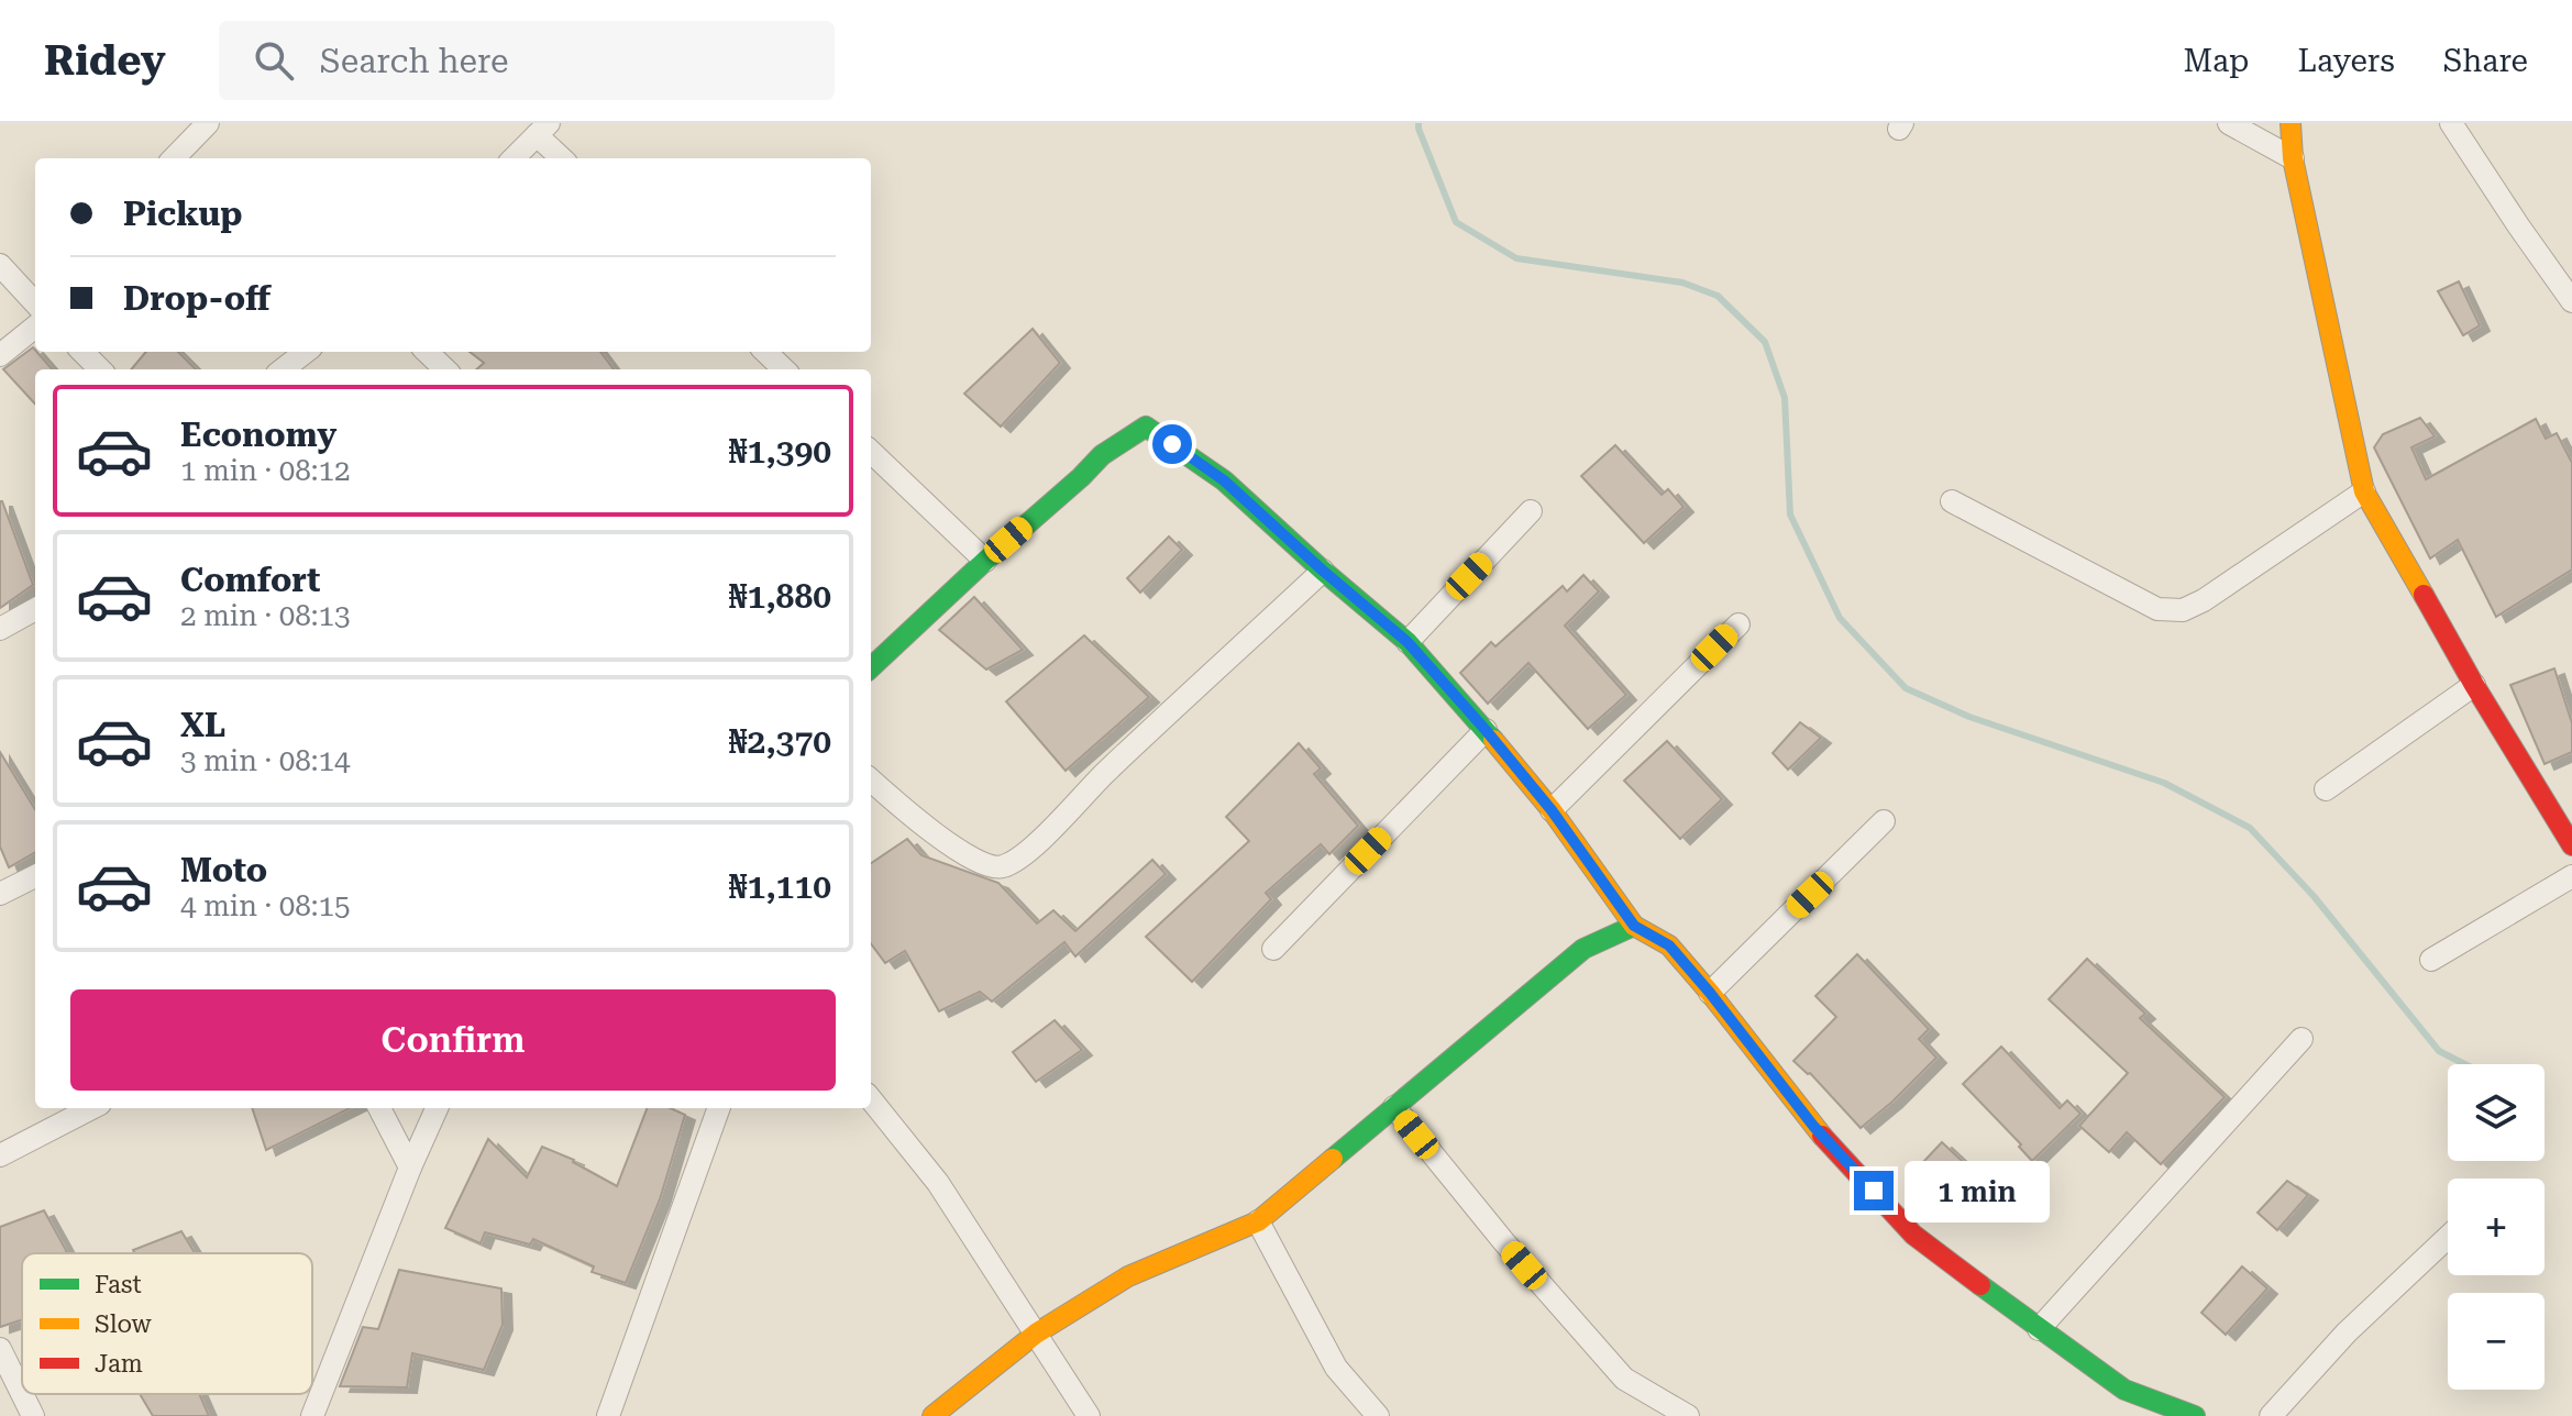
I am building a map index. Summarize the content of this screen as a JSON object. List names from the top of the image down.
{
  "legend": ["Fast", "Slow", "Jam"],
  "page": {
    "header": "Ridey",
    "search": "Search here",
    "nav": ["Map", "Layers", "Share"],
    "banner": ["Pickup", "Drop-off"],
    "list": [
      {
        "name": "Economy",
        "note": "1 min · 08:12",
        "value": "₦1,390"
      },
      {
        "name": "Comfort",
        "note": "2 min · 08:13",
        "value": "₦1,880"
      },
      {
        "name": "XL",
        "note": "3 min · 08:14",
        "value": "₦2,370"
      },
      {
        "name": "Moto",
        "note": "4 min · 08:15",
        "value": "₦1,110"
      }
    ],
    "buttons": "Confirm",
    "map_buttons": ["+", "−"],
    "bubble": "1 min"
  }
}
